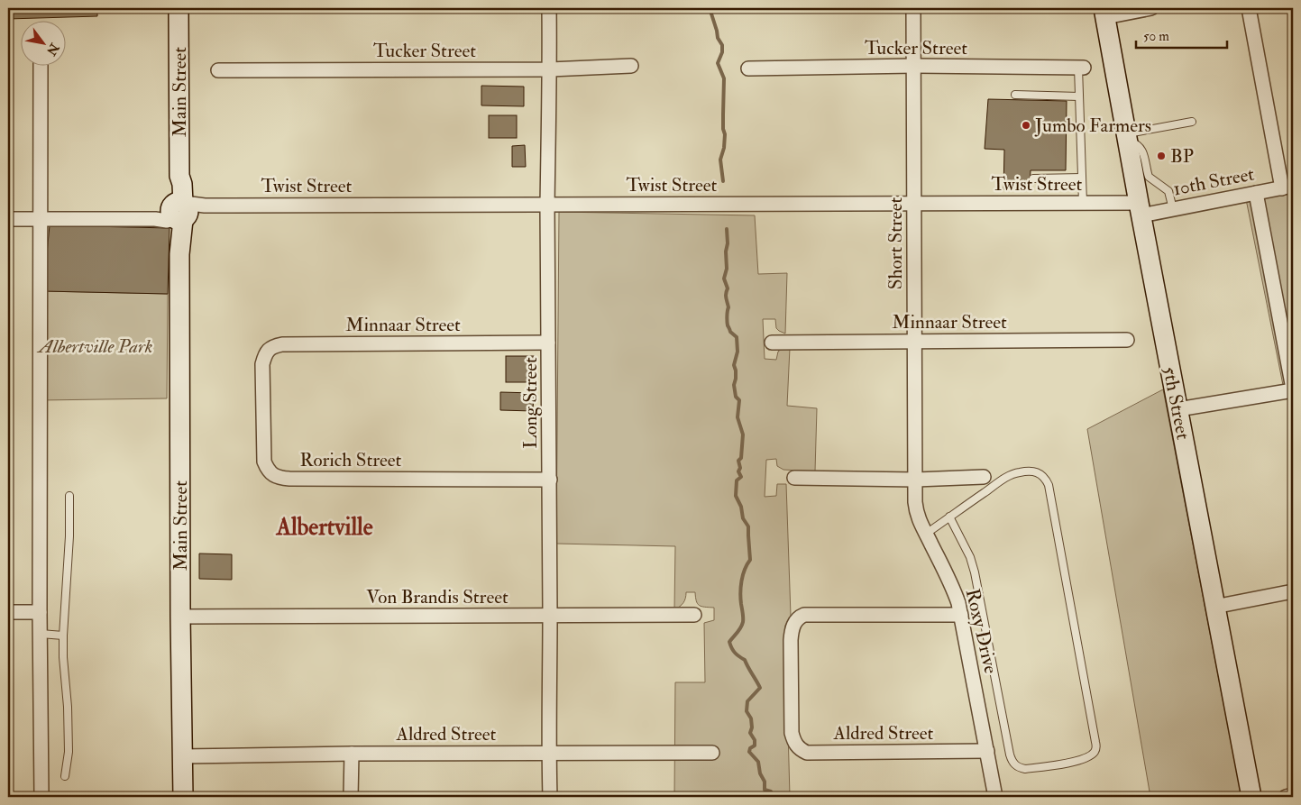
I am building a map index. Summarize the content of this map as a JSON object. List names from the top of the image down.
{
  "streets": {
    "street": [
      "Tucker Street",
      "Main Street",
      "10th Street",
      "Twist Street",
      "Short Street",
      "Minnaar Street",
      "Long Street",
      "5th Street",
      "Rorich Street",
      "Von Brandis Street",
      "Roxy Drive",
      "Aldred Street"
    ]
  },
  "crossings": [
    ["Tucker Street", "Short Street"],
    ["Tucker Street", "Long Street"],
    ["Main Street", "Twist Street"],
    ["Main Street", "Von Brandis Street"],
    ["Main Street", "Aldred Street"],
    ["10th Street", "Twist Street"],
    ["10th Street", "5th Street"],
    ["Twist Street", "Short Street"],
    ["Twist Street", "Long Street"],
    ["Twist Street", "5th Street"],
    ["Short Street", "Minnaar Street"],
    ["Short Street", "Roxy Drive"],
    ["Minnaar Street", "Long Street"],
    ["Minnaar Street", "Rorich Street"],
    ["Long Street", "Rorich Street"],
    ["Long Street", "Von Brandis Street"],
    ["Long Street", "Aldred Street"],
    ["Roxy Drive", "Aldred Street"]
  ],
  "districts": ["Albertville"],
  "parks": ["Albertville Park"],
  "places": ["Jumbo Farmers", "BP"],
  "scale_bar": "50 m",
  "north": "bottom right"
}
